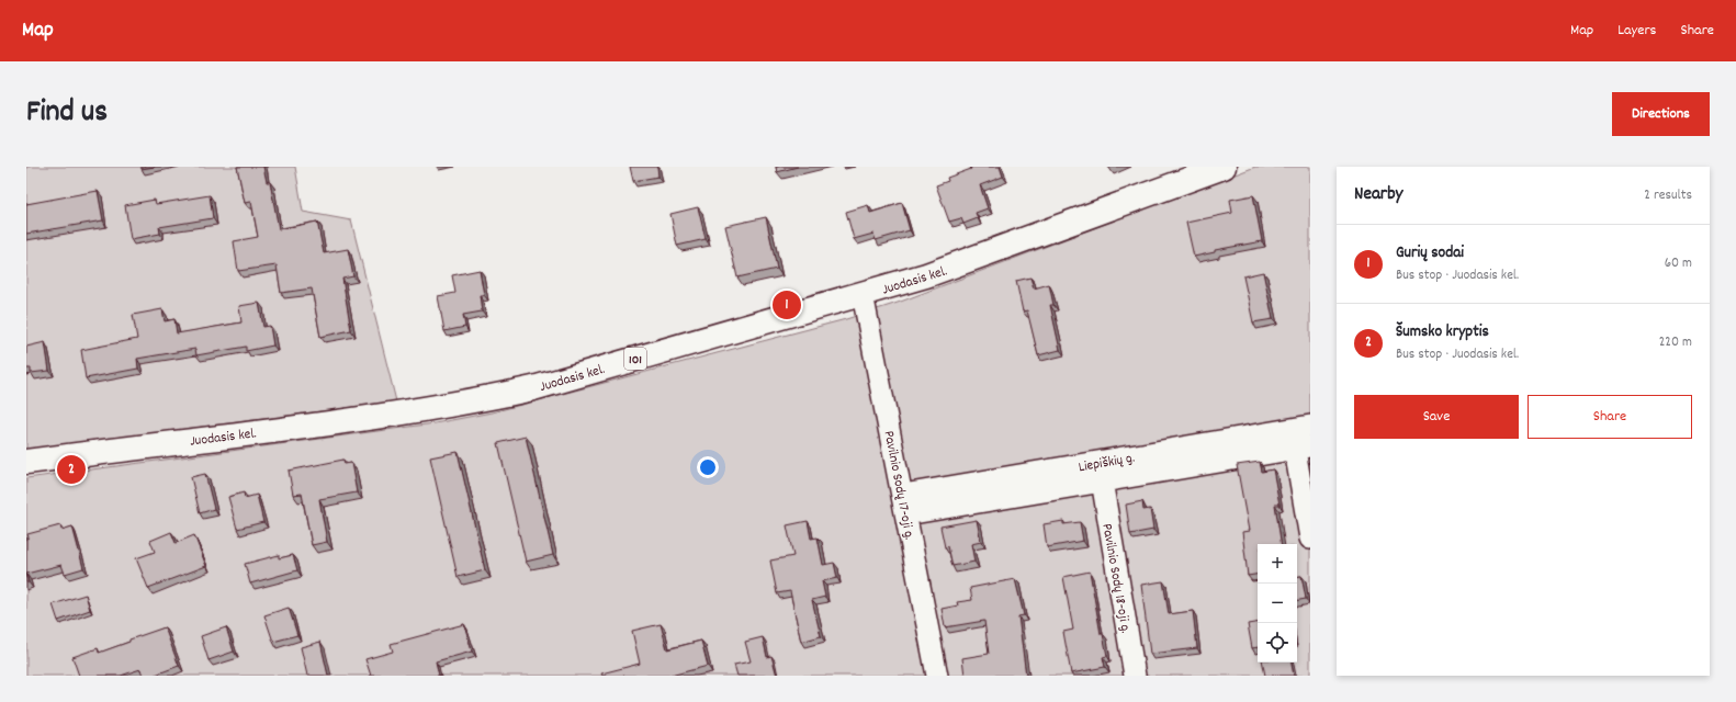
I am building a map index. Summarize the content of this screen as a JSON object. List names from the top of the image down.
{
  "streets": {
    "main road": ["Juodasis kel.", "101"],
    "street": ["Liepiškių g.", "Pavilnio Sodų 17-oji g.", "Pavilnio Sodų 18-oji g."]
  },
  "crossings": [
    ["Juodasis kel.", "Pavilnio Sodų 17-oji g."],
    ["Liepiškių g.", "Pavilnio Sodų 17-oji g."]
  ],
  "page": {
    "header": "Map",
    "nav": ["Map", "Layers", "Share"],
    "title": "Find us",
    "buttons": [
      "Directions",
      ["Save", "Share"]
    ],
    "heading": ["Nearby", "2 results"],
    "list": [
      {
        "mark": "1",
        "name": "Gurių sodai",
        "note": "Bus stop · Juodasis kel.",
        "value": "60 m"
      },
      {
        "mark": "2",
        "name": "Šumsko kryptis",
        "note": "Bus stop · Juodasis kel.",
        "value": "220 m"
      }
    ],
    "pins": ["1", "2"],
    "map_buttons": ["+", "−"]
  }
}
